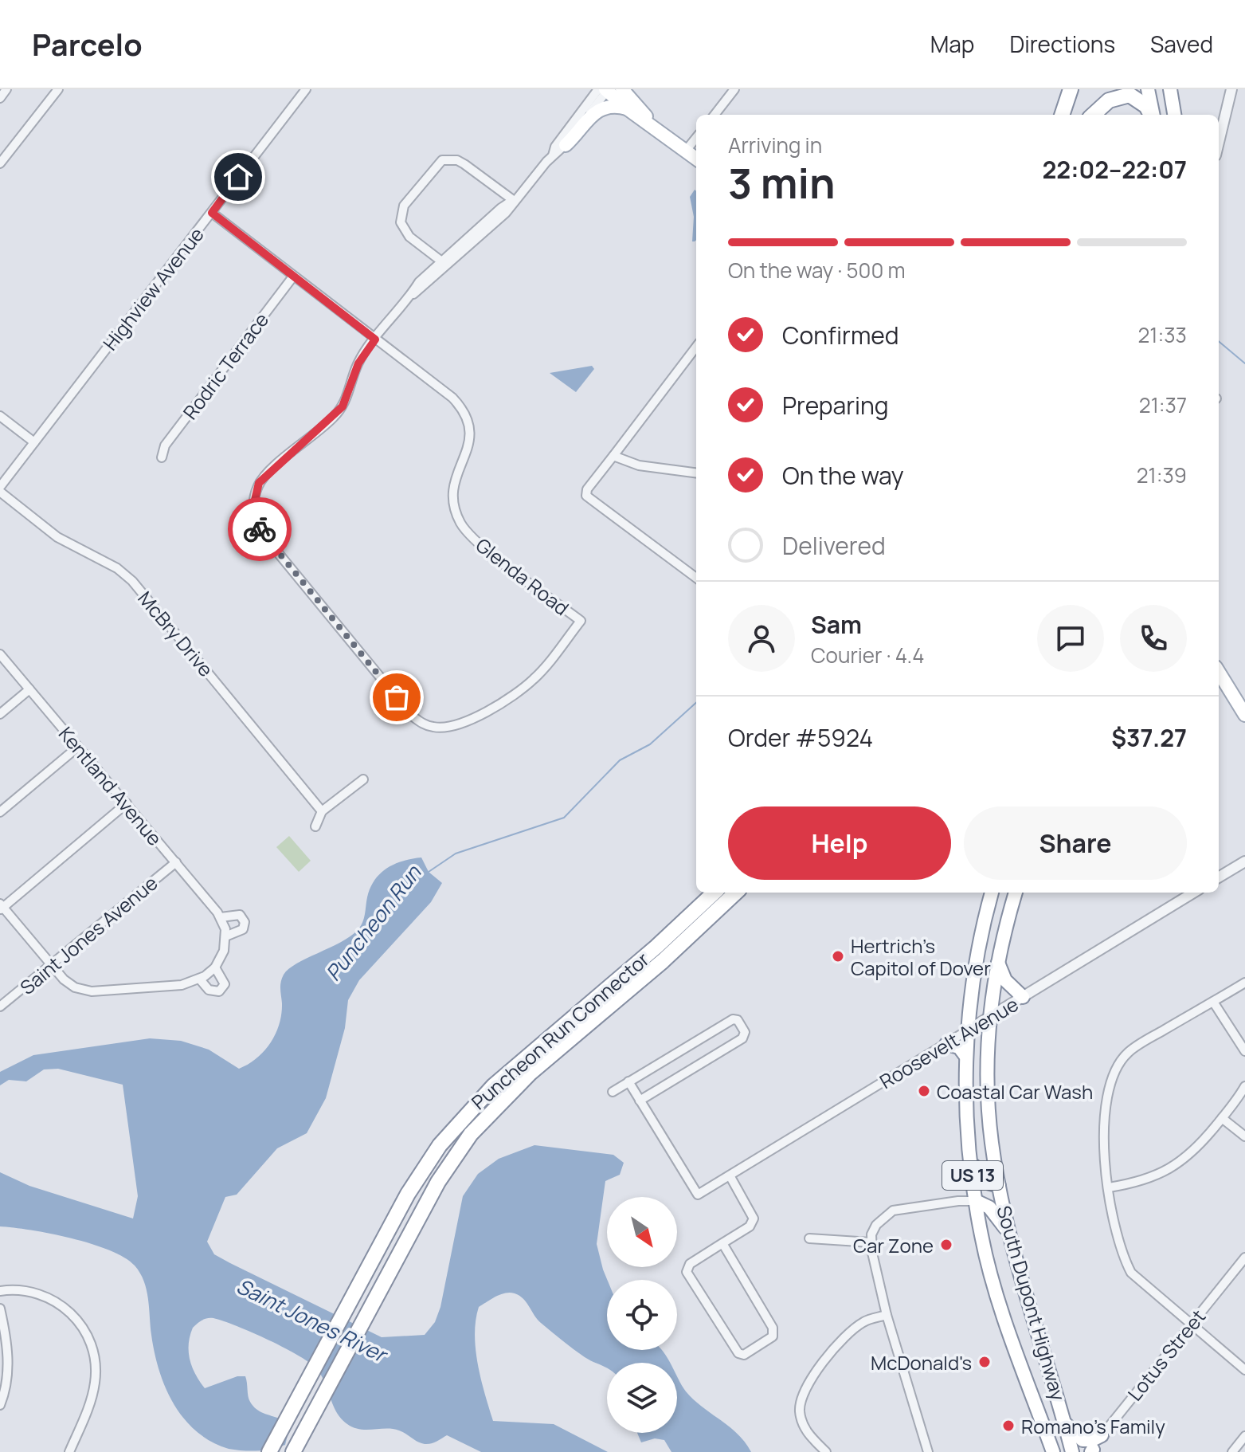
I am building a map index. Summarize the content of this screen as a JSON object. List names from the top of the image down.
{
  "streets": {
    "highway": ["Puncheon Run Connector"],
    "main road": ["US 13", "South Dupont Highway"],
    "street": [
      "Highview Avenue",
      "Rodric Terrace",
      "Glenda Road",
      "McBry Drive",
      "Kentland Avenue",
      "Saint Jones Avenue",
      "Roosevelt Avenue",
      "Lotus Street"
    ]
  },
  "crossings": [
    ["Highview Avenue", "Glenda Road"],
    ["Highview Avenue", "McBry Drive"],
    ["Rodric Terrace", "Glenda Road"],
    ["Kentland Avenue", "Saint Jones Avenue"],
    ["Roosevelt Avenue", "South Dupont Highway"]
  ],
  "water": ["Puncheon Run", "Saint Jones River"],
  "places": [
    "Hertrich’s Capitol of Dover",
    "Coastal Car Wash",
    "Car Zone",
    "McDonald's",
    "Romano's Family"
  ],
  "north": "bottom right",
  "page": {
    "header": "Parcelo",
    "nav": ["Map", "Directions", "Saved"],
    "heading": ["3 min", "Arriving in", "22:02–22:07"],
    "panel": [
      "Sam",
      "Courier · 4.4",
      "Order #5924",
      "$37.27"
    ],
    "bar": "On the way · 500 m",
    "list": [
      ["Confirmed", "21:33"],
      ["Preparing", "21:37"],
      ["On the way", "21:39"],
      "Delivered"
    ],
    "buttons": ["Help", "Share"]
  }
}
